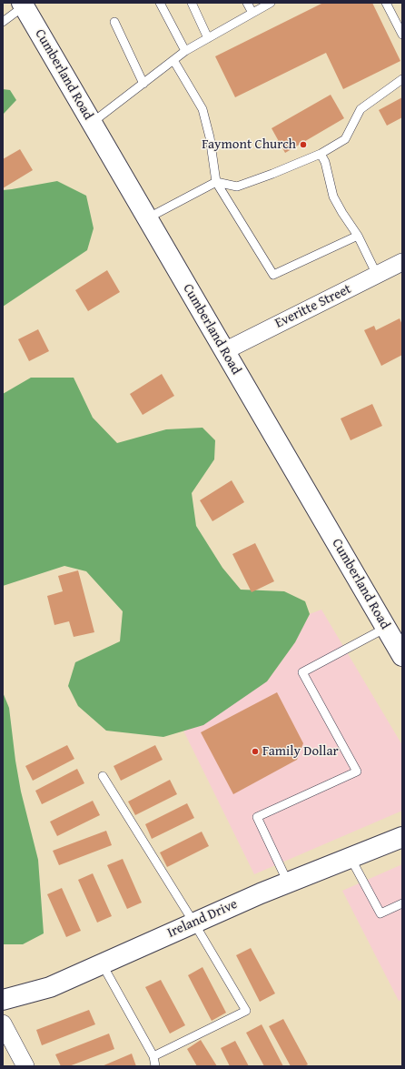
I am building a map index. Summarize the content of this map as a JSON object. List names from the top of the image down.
{
  "streets": {
    "main road": ["Cumberland Road", "Ireland Drive"],
    "street": ["Everitte Street"]
  },
  "crossings": [
    ["Cumberland Road", "Everitte Street"]
  ],
  "places": ["Faymont Church", "Family Dollar"]
}
